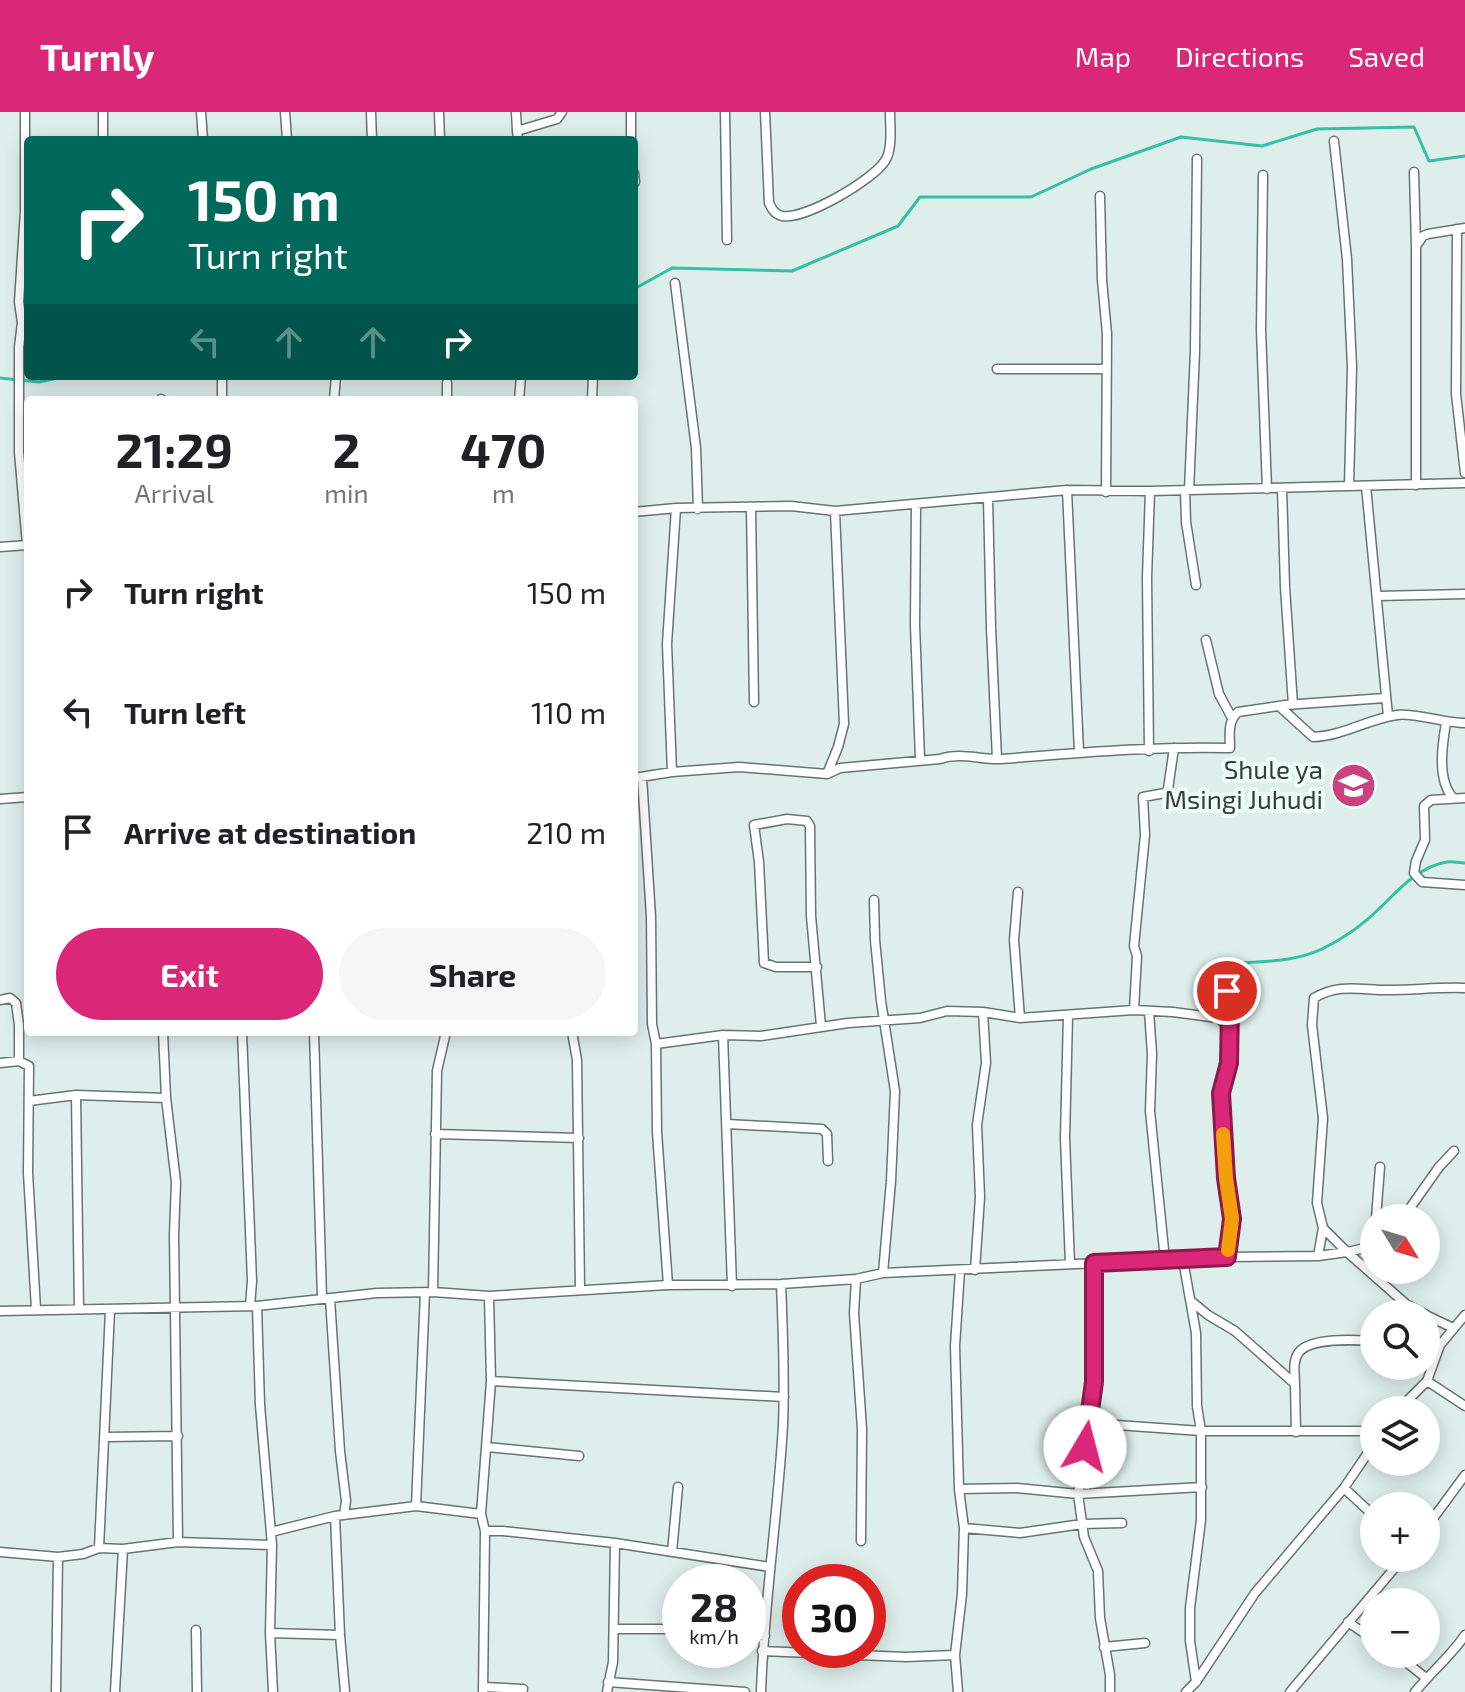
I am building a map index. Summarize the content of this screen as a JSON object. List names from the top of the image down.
{
  "places": {
    "school or university": ["Shule ya Msingi Juhudi"]
  },
  "north": "bottom right",
  "page": {
    "header": "Turnly",
    "nav": ["Map", "Directions", "Saved"],
    "turn": ["150 m", "Turn right"],
    "eta": [
      "21:29",
      "Arrival",
      "2",
      "min",
      "470",
      "m"
    ],
    "list": [
      {
        "name": "Turn right",
        "value": "150 m"
      },
      {
        "name": "Turn left",
        "value": "110 m"
      },
      {
        "name": "Arrive at destination",
        "value": "210 m"
      }
    ],
    "buttons": ["Exit", "Share"],
    "map_buttons": ["+", "−"],
    "speed": "28 km/h",
    "limit": "30"
  }
}
